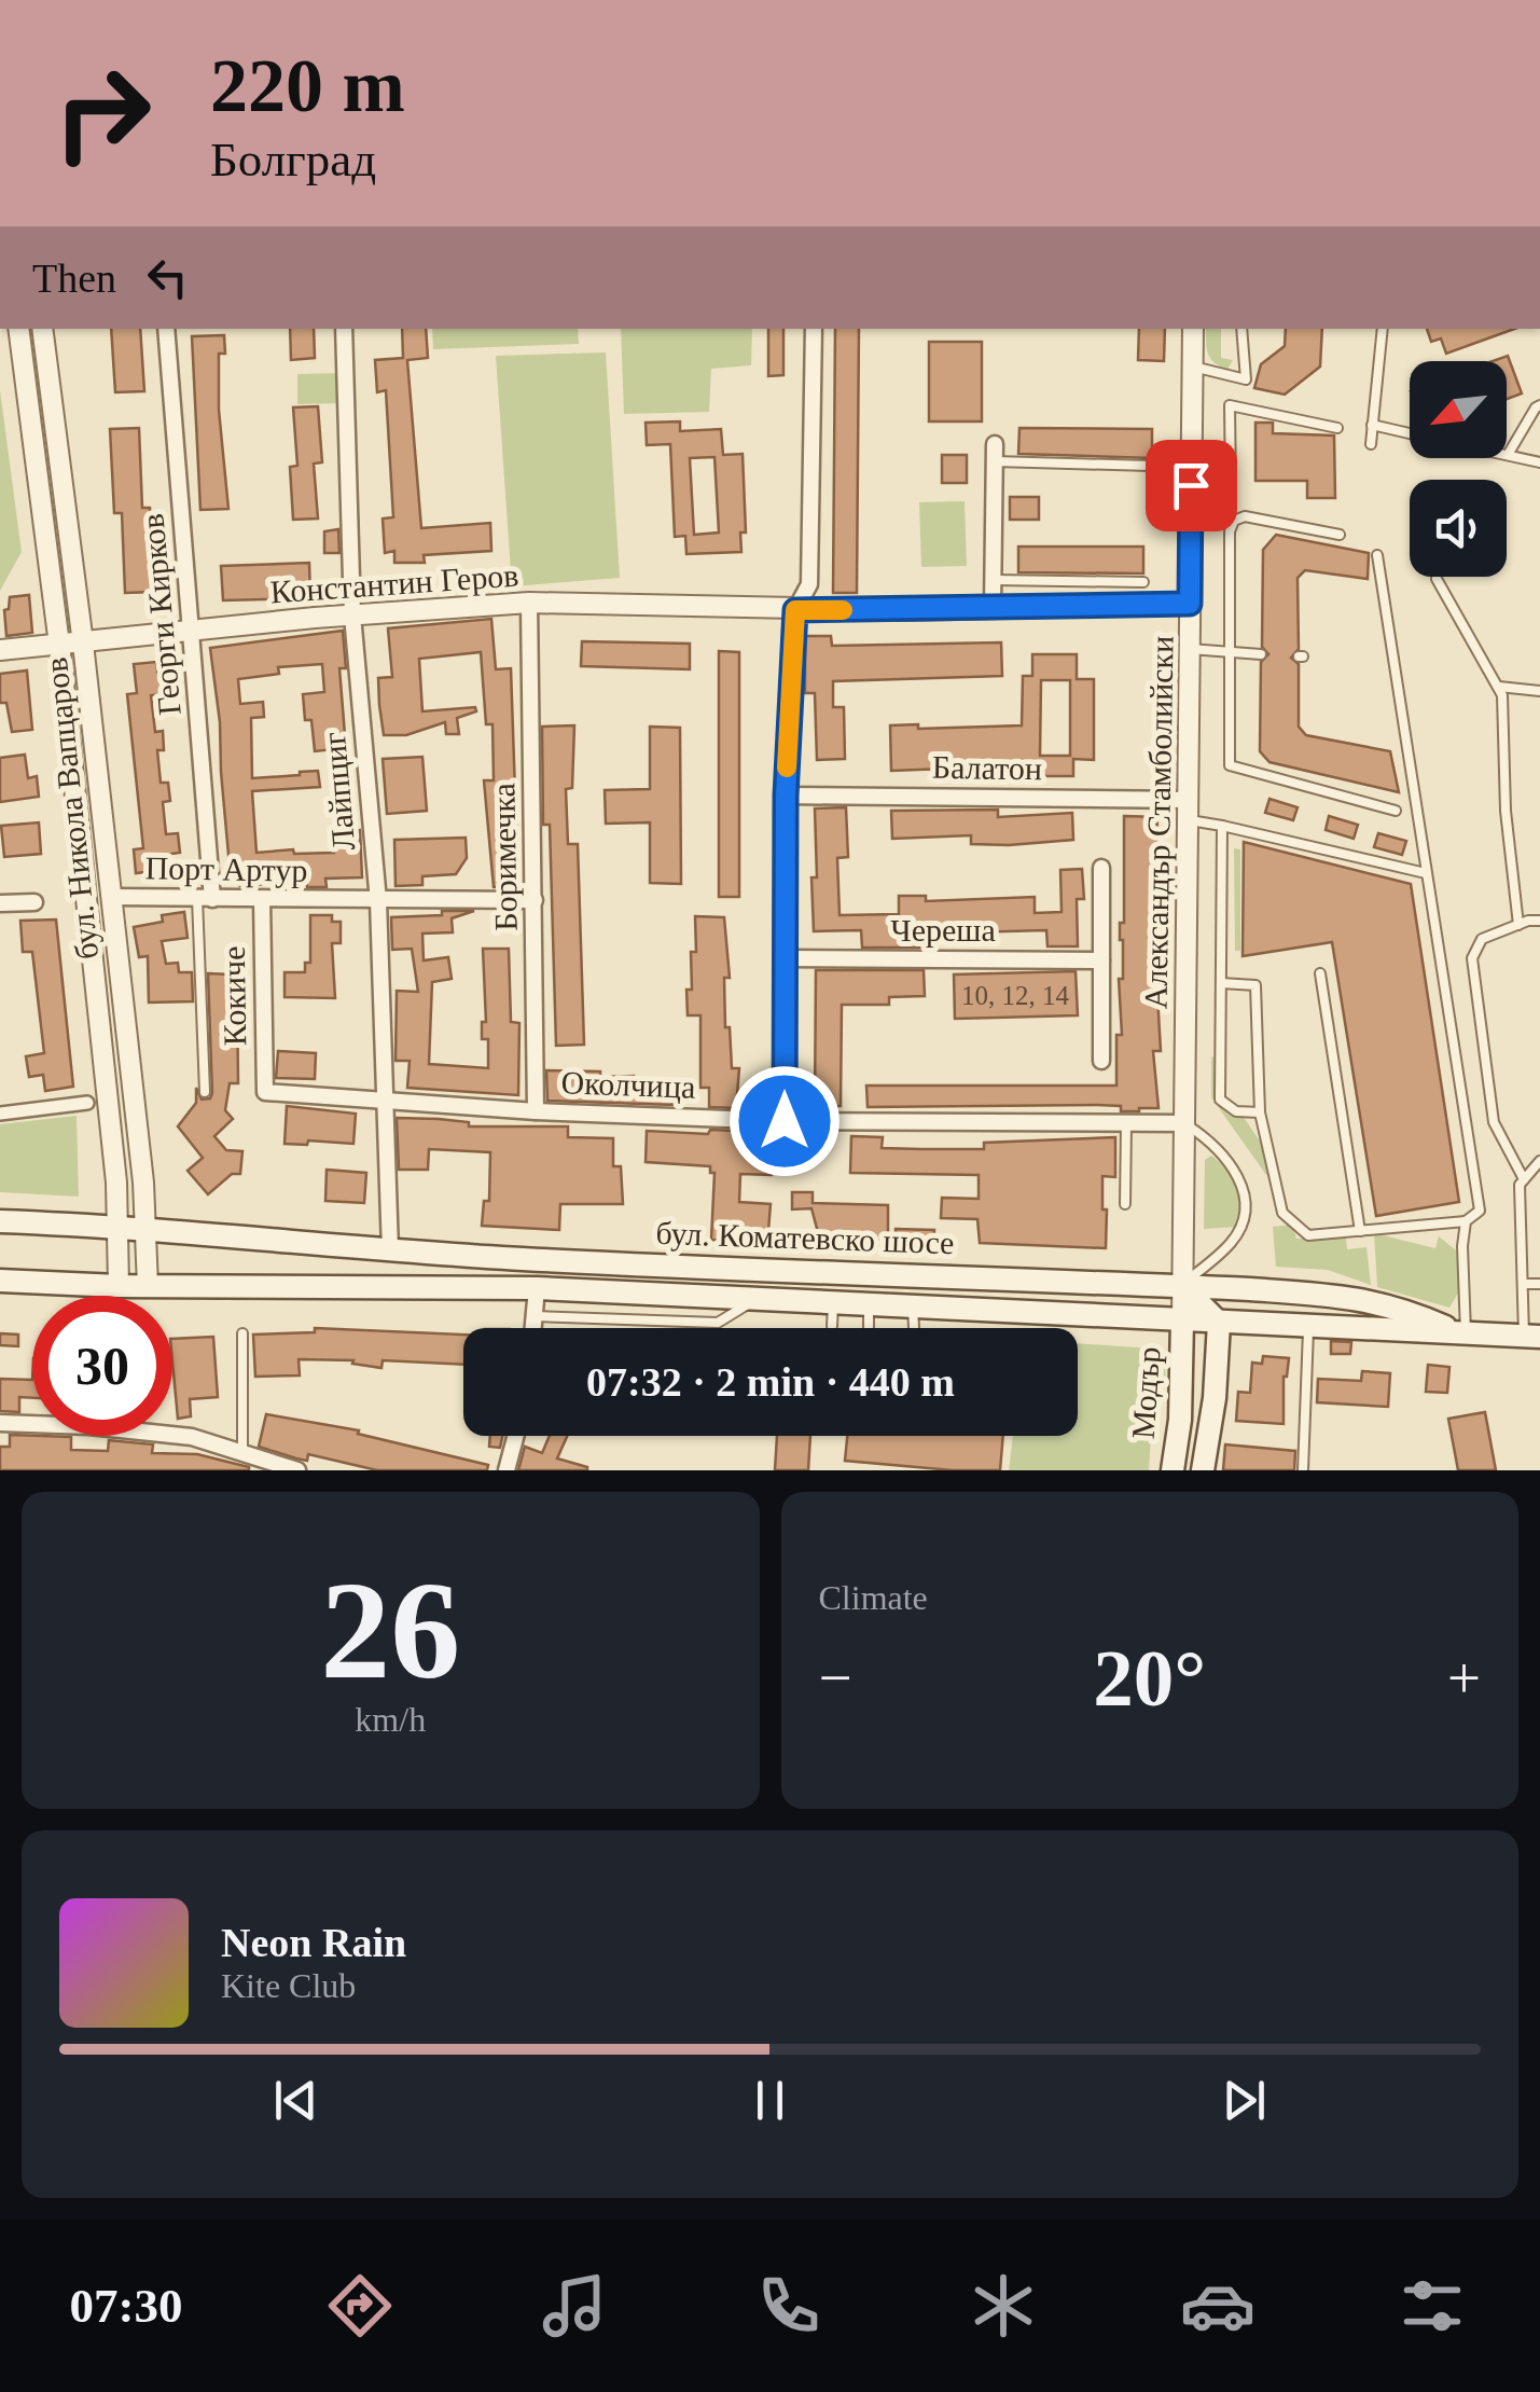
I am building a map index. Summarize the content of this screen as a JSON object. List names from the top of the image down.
{
  "streets": {
    "main road": ["бул. Коматевско шосе", "Модър"],
    "street": [
      "Константин Геров",
      "Георги Кирков",
      "Балатон",
      "Лайпциг",
      "бул. Никола Вапцаров",
      "Александър Стамболийски",
      "Боримечка",
      "Порт Артур",
      "Череша",
      "Кокиче",
      "Околчица"
    ]
  },
  "crossings": [
    ["Константин Геров", "Георги Кирков"],
    ["Константин Геров", "Лайпциг"],
    ["Константин Геров", "бул. Никола Вапцаров"],
    ["Константин Геров", "Александър Стамболийски"],
    ["Константин Геров", "Боримечка"],
    ["Георги Кирков", "Порт Артур"],
    ["Балатон", "Александър Стамболийски"],
    ["Лайпциг", "Порт Артур"],
    ["Лайпциг", "Околчица"],
    ["Лайпциг", "бул. Коматевско шосе"],
    ["бул. Никола Вапцаров", "Порт Артур"],
    ["бул. Никола Вапцаров", "бул. Коматевско шосе"],
    ["Александър Стамболийски", "Околчица"],
    ["Александър Стамболийски", "бул. Коматевско шосе"],
    ["Александър Стамболийски", "Модър"],
    ["Боримечка", "Порт Артур"],
    ["Боримечка", "Околчица"],
    ["Порт Артур", "Кокиче"],
    ["Кокиче", "Околчица"],
    ["бул. Коматевско шосе", "Модър"]
  ],
  "house_numbers": ["10, 12, 14"],
  "north": "bottom left",
  "page": {
    "turn": ["220 m", "Болград"],
    "then": "Then",
    "limit": "30",
    "trip": "07:32 · 2 min · 440 m",
    "tile": [
      ["26", "km/h"],
      "Climate"
    ],
    "heat": ["−", "20°", "+"],
    "song": ["Neon Rain", "Kite Club"],
    "tabs": "07:30"
  }
}
